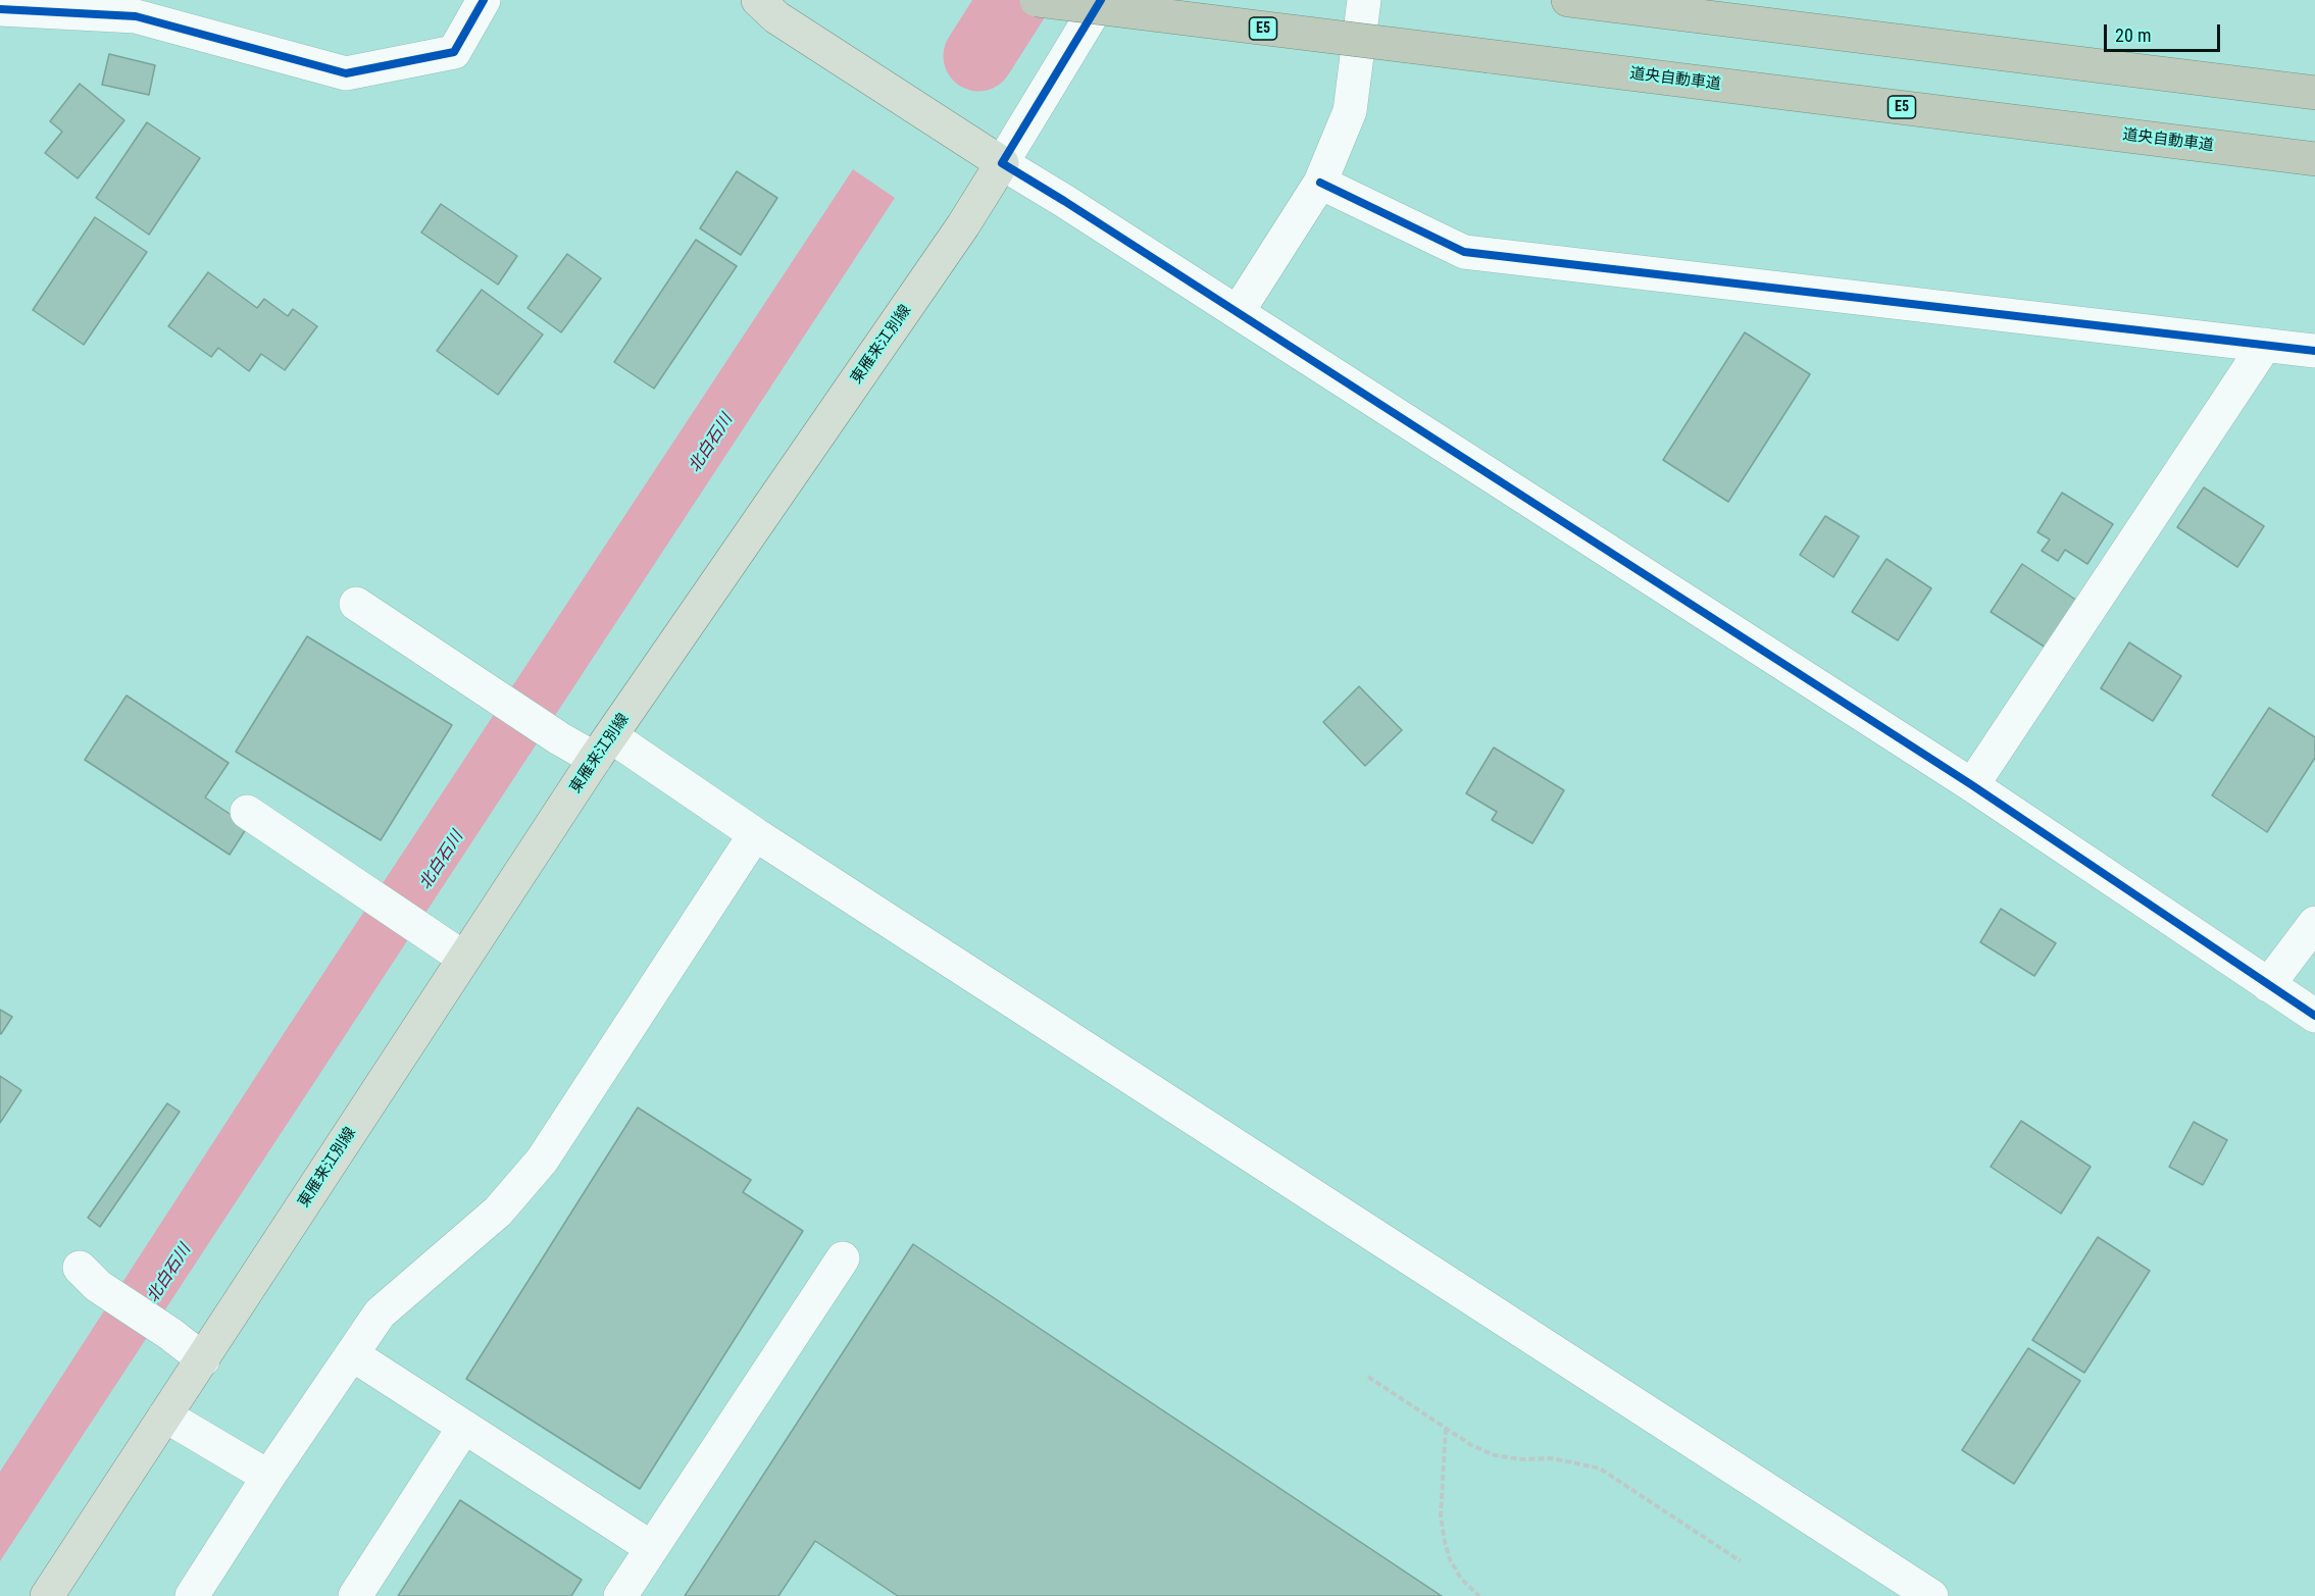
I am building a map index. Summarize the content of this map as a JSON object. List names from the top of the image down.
{
  "streets": {
    "highway": ["E5", "道央自動車道"],
    "main road": ["東雁来江別線"]
  },
  "water": ["北白石川"],
  "scale_bar": "20 m"
}
